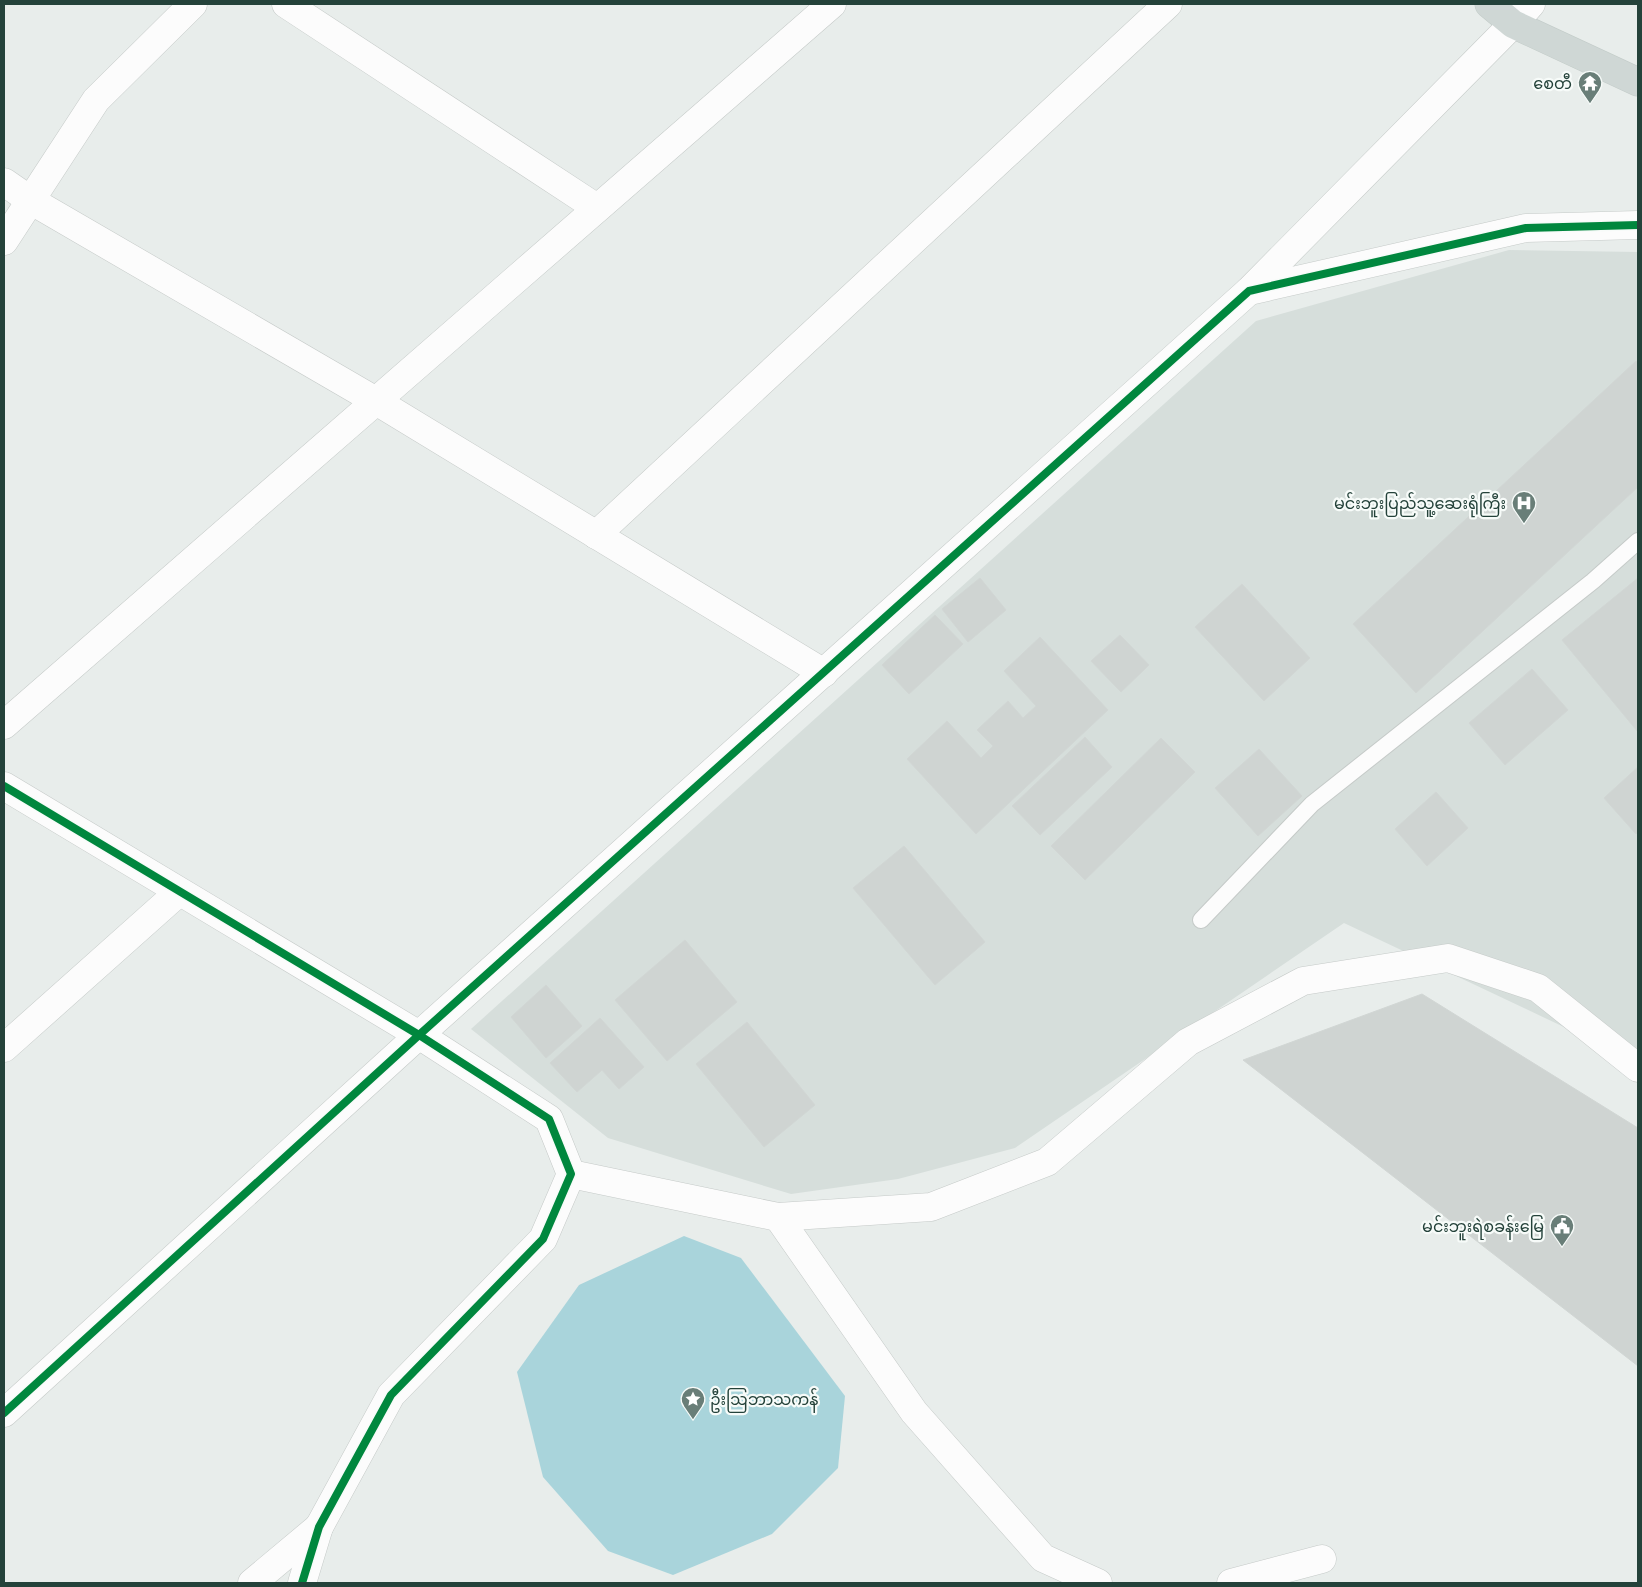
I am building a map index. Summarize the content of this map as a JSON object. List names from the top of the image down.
{
  "places": {
    "temple": ["စေတီ"],
    "hospital": ["မင်းဘူးပြည်သူ့ဆေးရုံကြီး"],
    "public building": ["မင်းဘူးရဲစခန်းမြေ"],
    "place": ["ဦးဩဘာသကန်"]
  }
}
